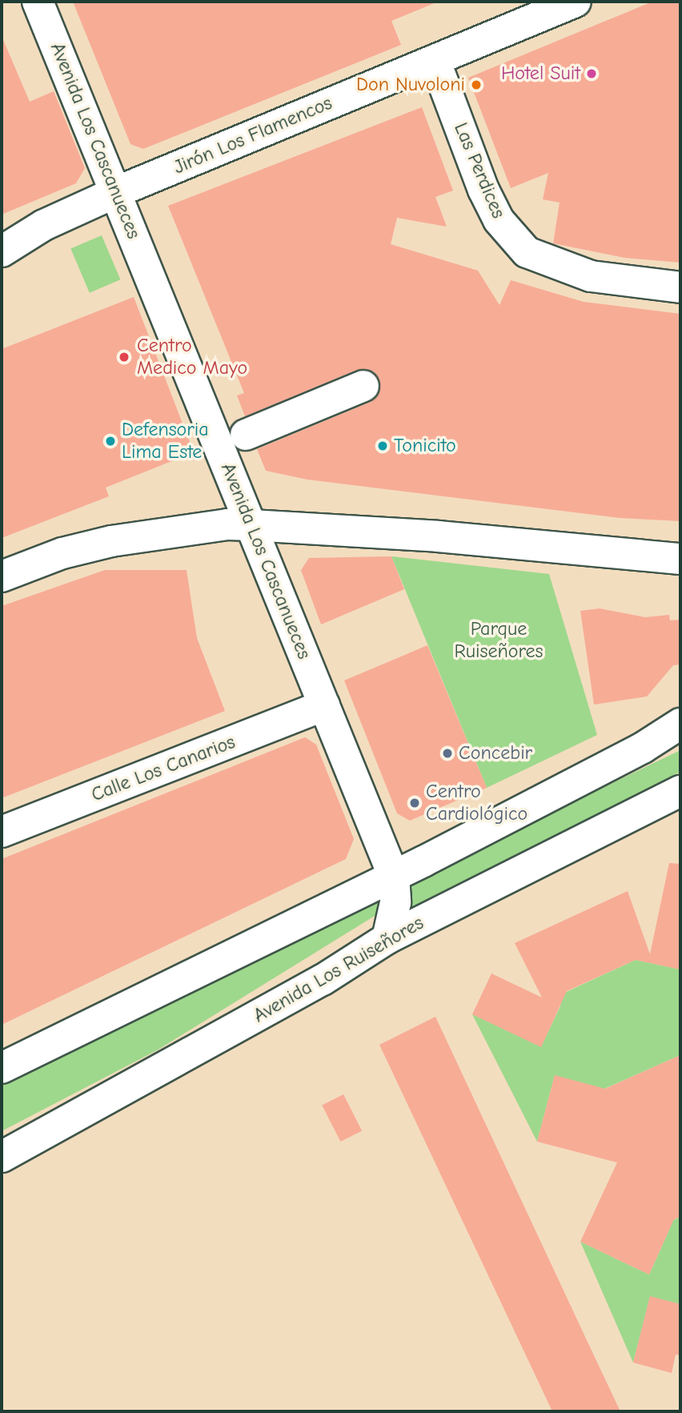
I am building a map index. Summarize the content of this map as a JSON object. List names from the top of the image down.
{
  "streets": {
    "street": [
      "Jirón Los Flamencos",
      "Avenida Los Cascanueces",
      "Las Perdices",
      "Calle Los Canarios",
      "Avenida Los Ruiseñores"
    ]
  },
  "crossings": [
    ["Jirón Los Flamencos", "Avenida Los Cascanueces"],
    ["Jirón Los Flamencos", "Las Perdices"],
    ["Avenida Los Cascanueces", "Calle Los Canarios"],
    ["Avenida Los Cascanueces", "Avenida Los Ruiseñores"]
  ],
  "parks": ["Parque Ruiseñores"],
  "places": [
    "Hotel Suit",
    "Don Nuvoloni",
    "Centro Medico Mayo",
    "Defensoria Lima Este",
    "Tonicito",
    "Concebir",
    "Centro Cardiológico"
  ]
}
